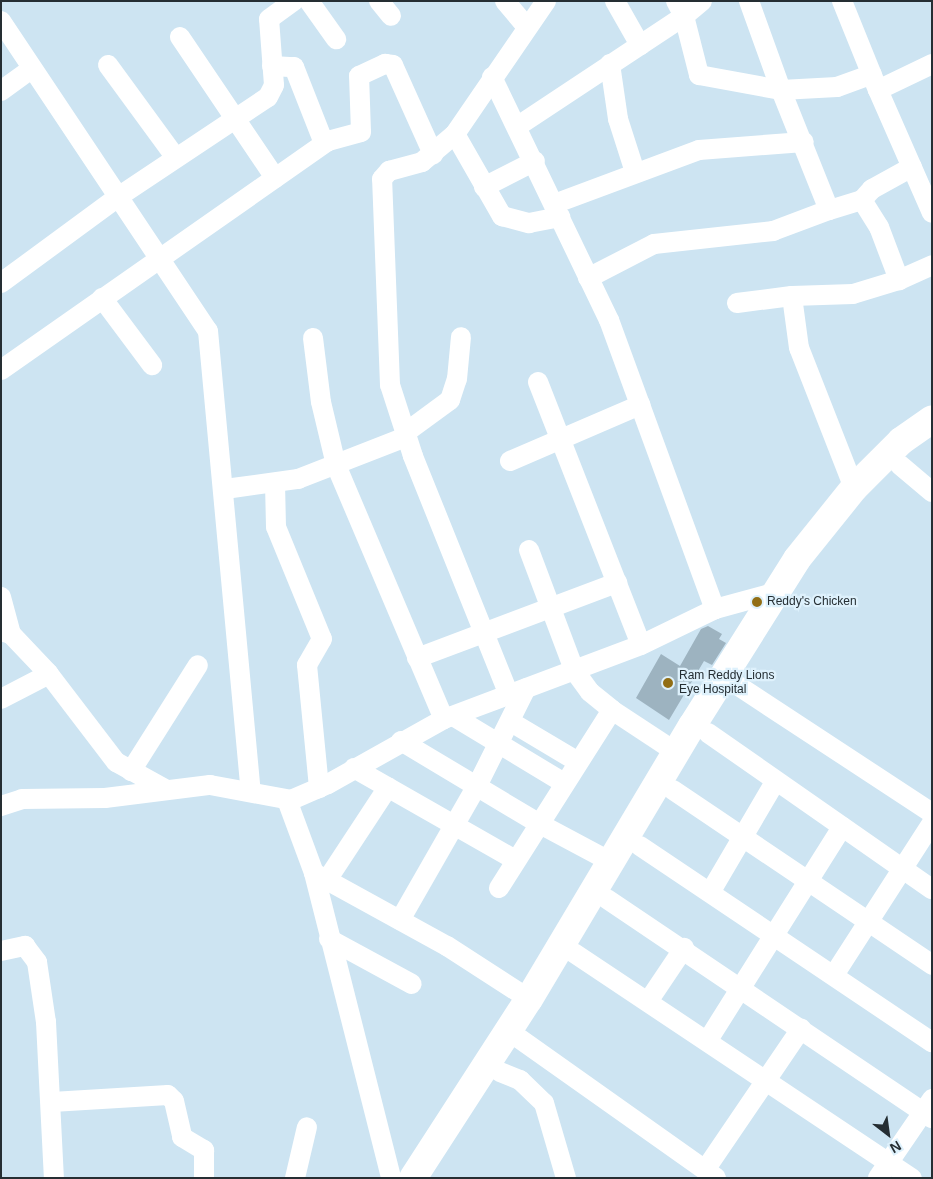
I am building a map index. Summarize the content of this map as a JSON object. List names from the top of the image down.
{
  "places": ["Reddy's Chicken", "Ram Reddy Lions Eye Hospital"],
  "north": "bottom right"
}
